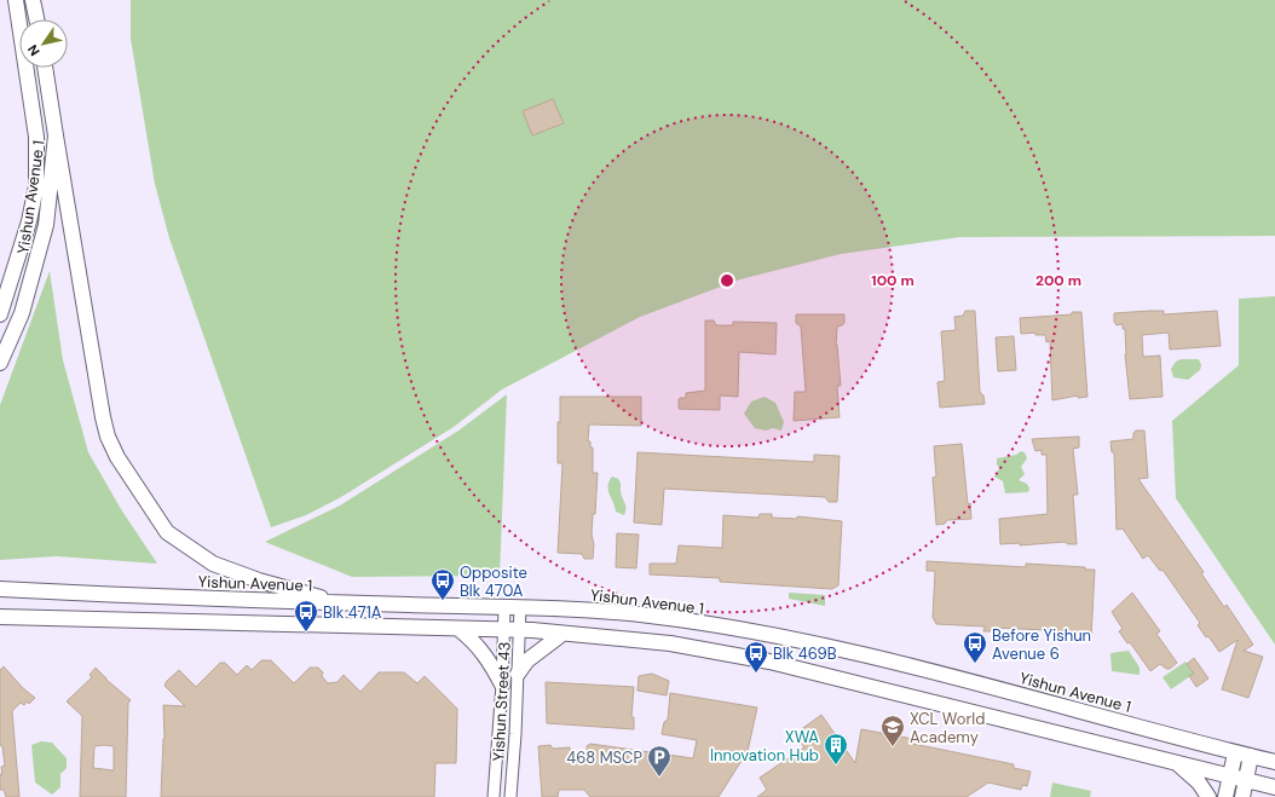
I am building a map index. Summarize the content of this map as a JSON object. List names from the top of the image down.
{
  "streets": {
    "main road": ["Yishun Avenue 1"],
    "street": ["Yishun Street 43"]
  },
  "crossings": [
    ["Yishun Avenue 1", "Yishun Street 43"]
  ],
  "places": {
    "bus stop": [
      "Opposite Blk 470A",
      "Blk 471A",
      "Before Yishun Avenue 6",
      "Blk 469B"
    ],
    "school or university": ["XCL World Academy"],
    "building": ["XWA Innovation Hub"],
    "parking": ["468 MSCP"]
  },
  "north": "bottom left",
  "rings": ["100 m", "200 m"]
}
